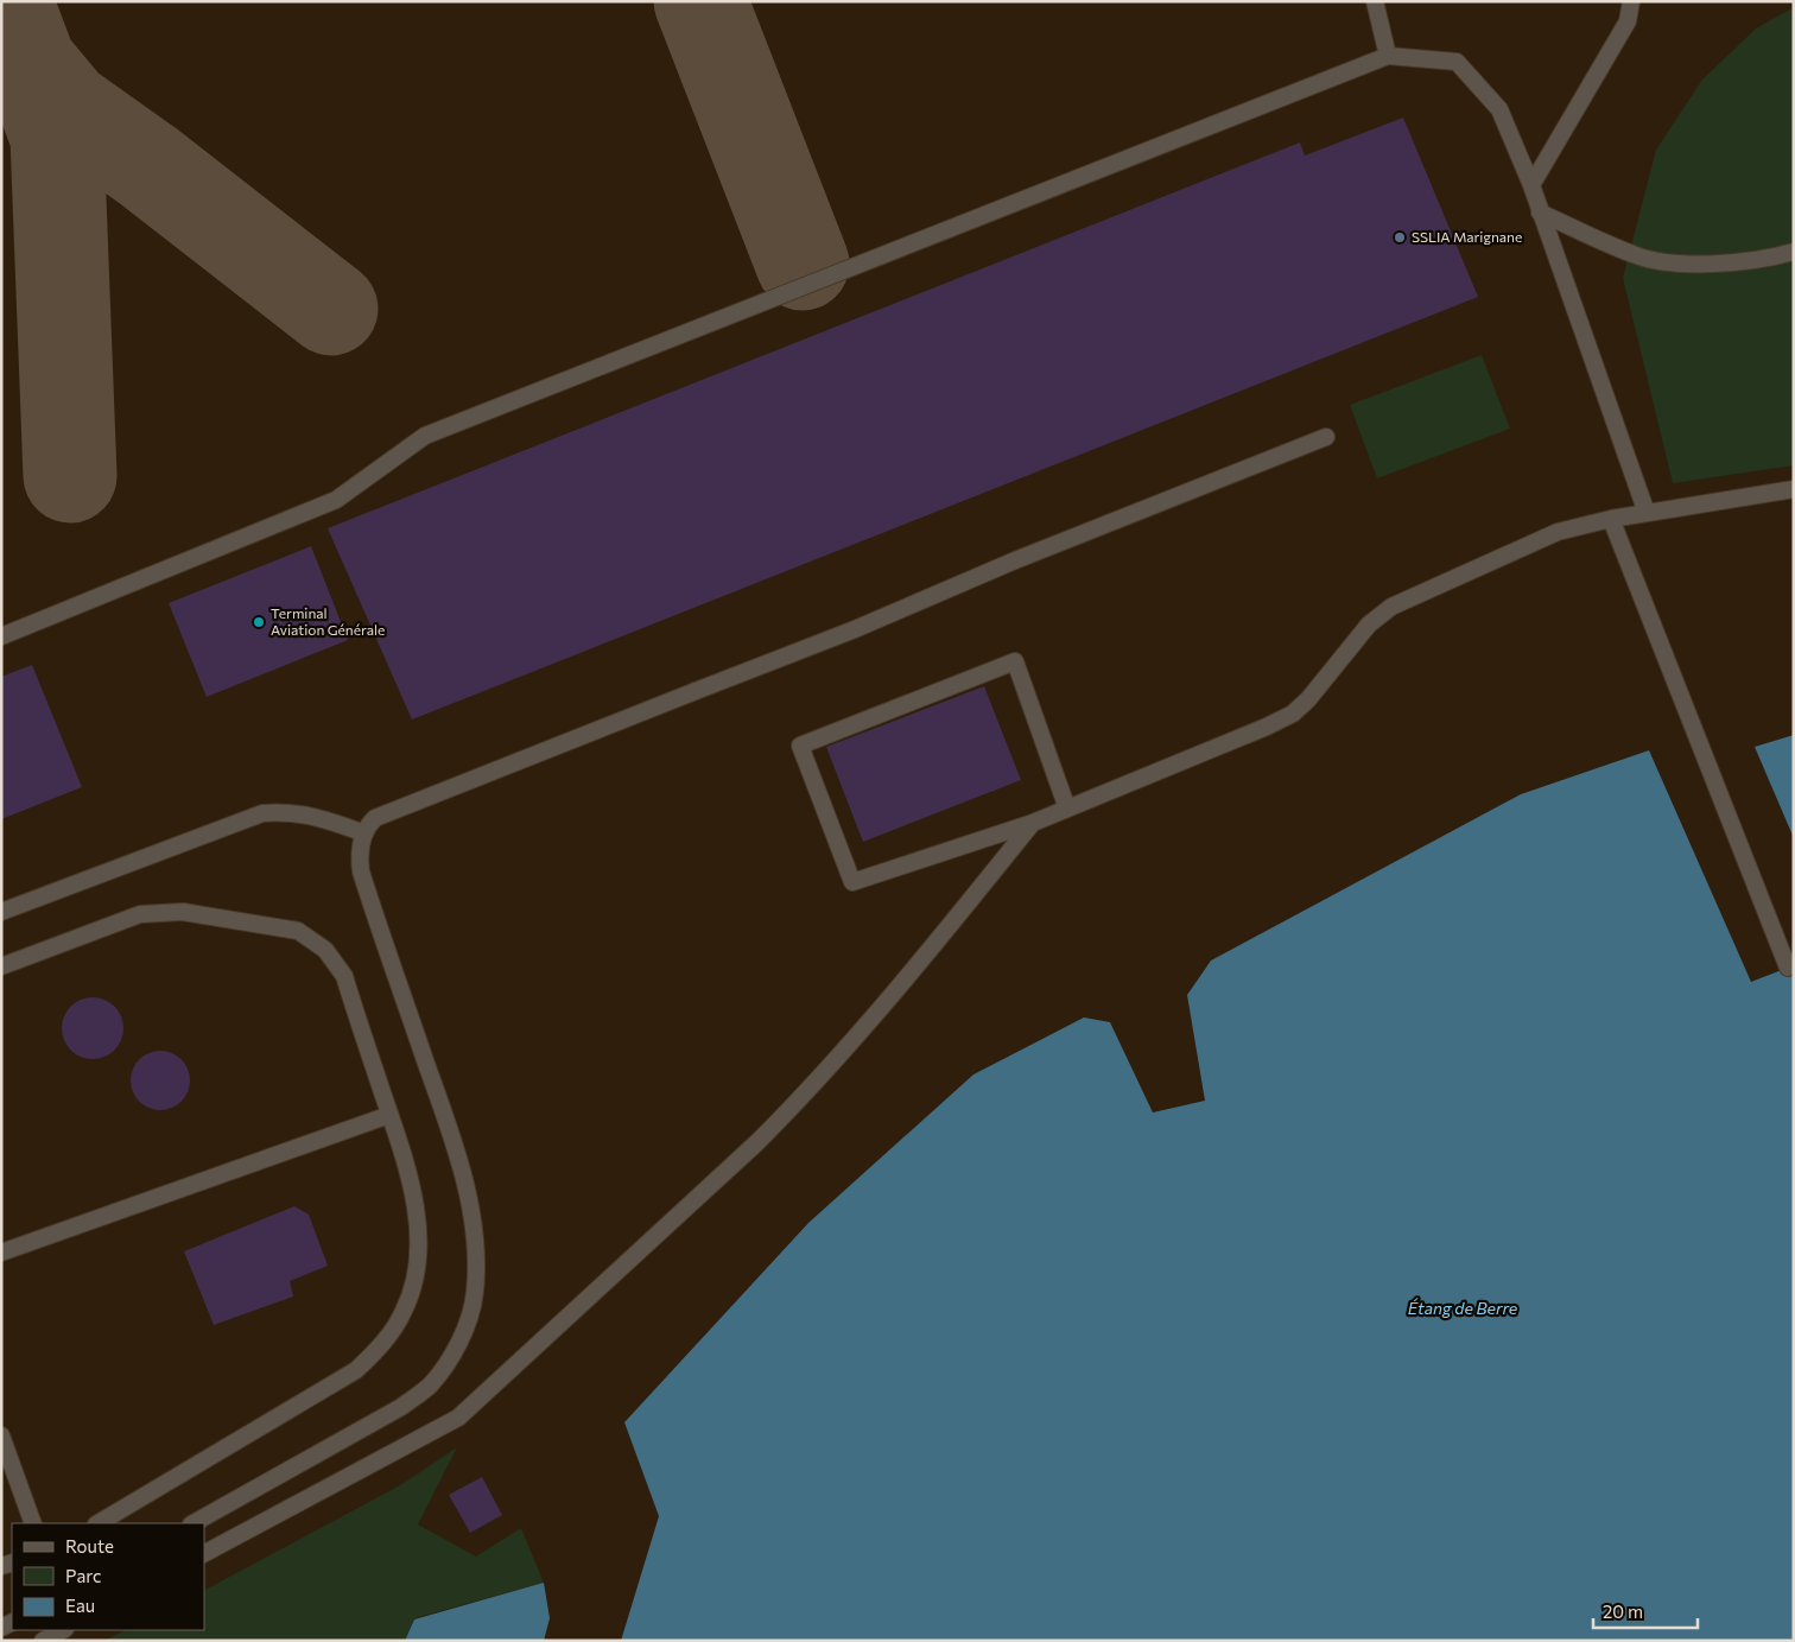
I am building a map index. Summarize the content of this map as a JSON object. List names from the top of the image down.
{
  "water": ["Étang de Berre"],
  "places": ["SSLIA Marignane", "Terminal Aviation Générale"],
  "legend": ["Route", "Parc", "Eau"],
  "scale_bar": "20 m"
}
